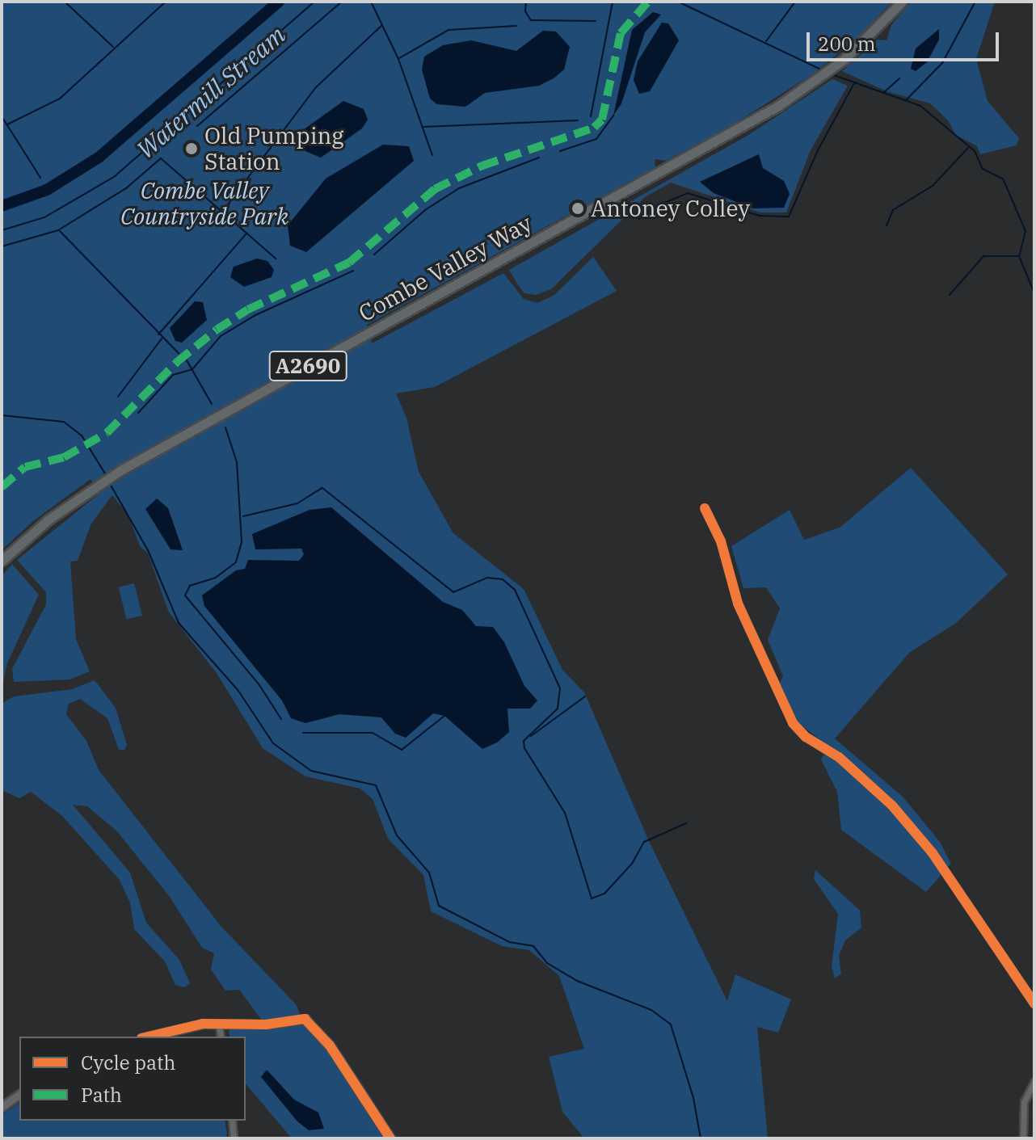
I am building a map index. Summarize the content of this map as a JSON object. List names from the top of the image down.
{
  "streets": {
    "main road": ["Combe Valley Way", "A2690"]
  },
  "water": ["Watermill Stream"],
  "parks": ["Combe Valley Countryside Park"],
  "places": ["Old Pumping Station", "Antoney Colley"],
  "legend": ["Cycle path", "Path"],
  "scale_bar": "200 m"
}
